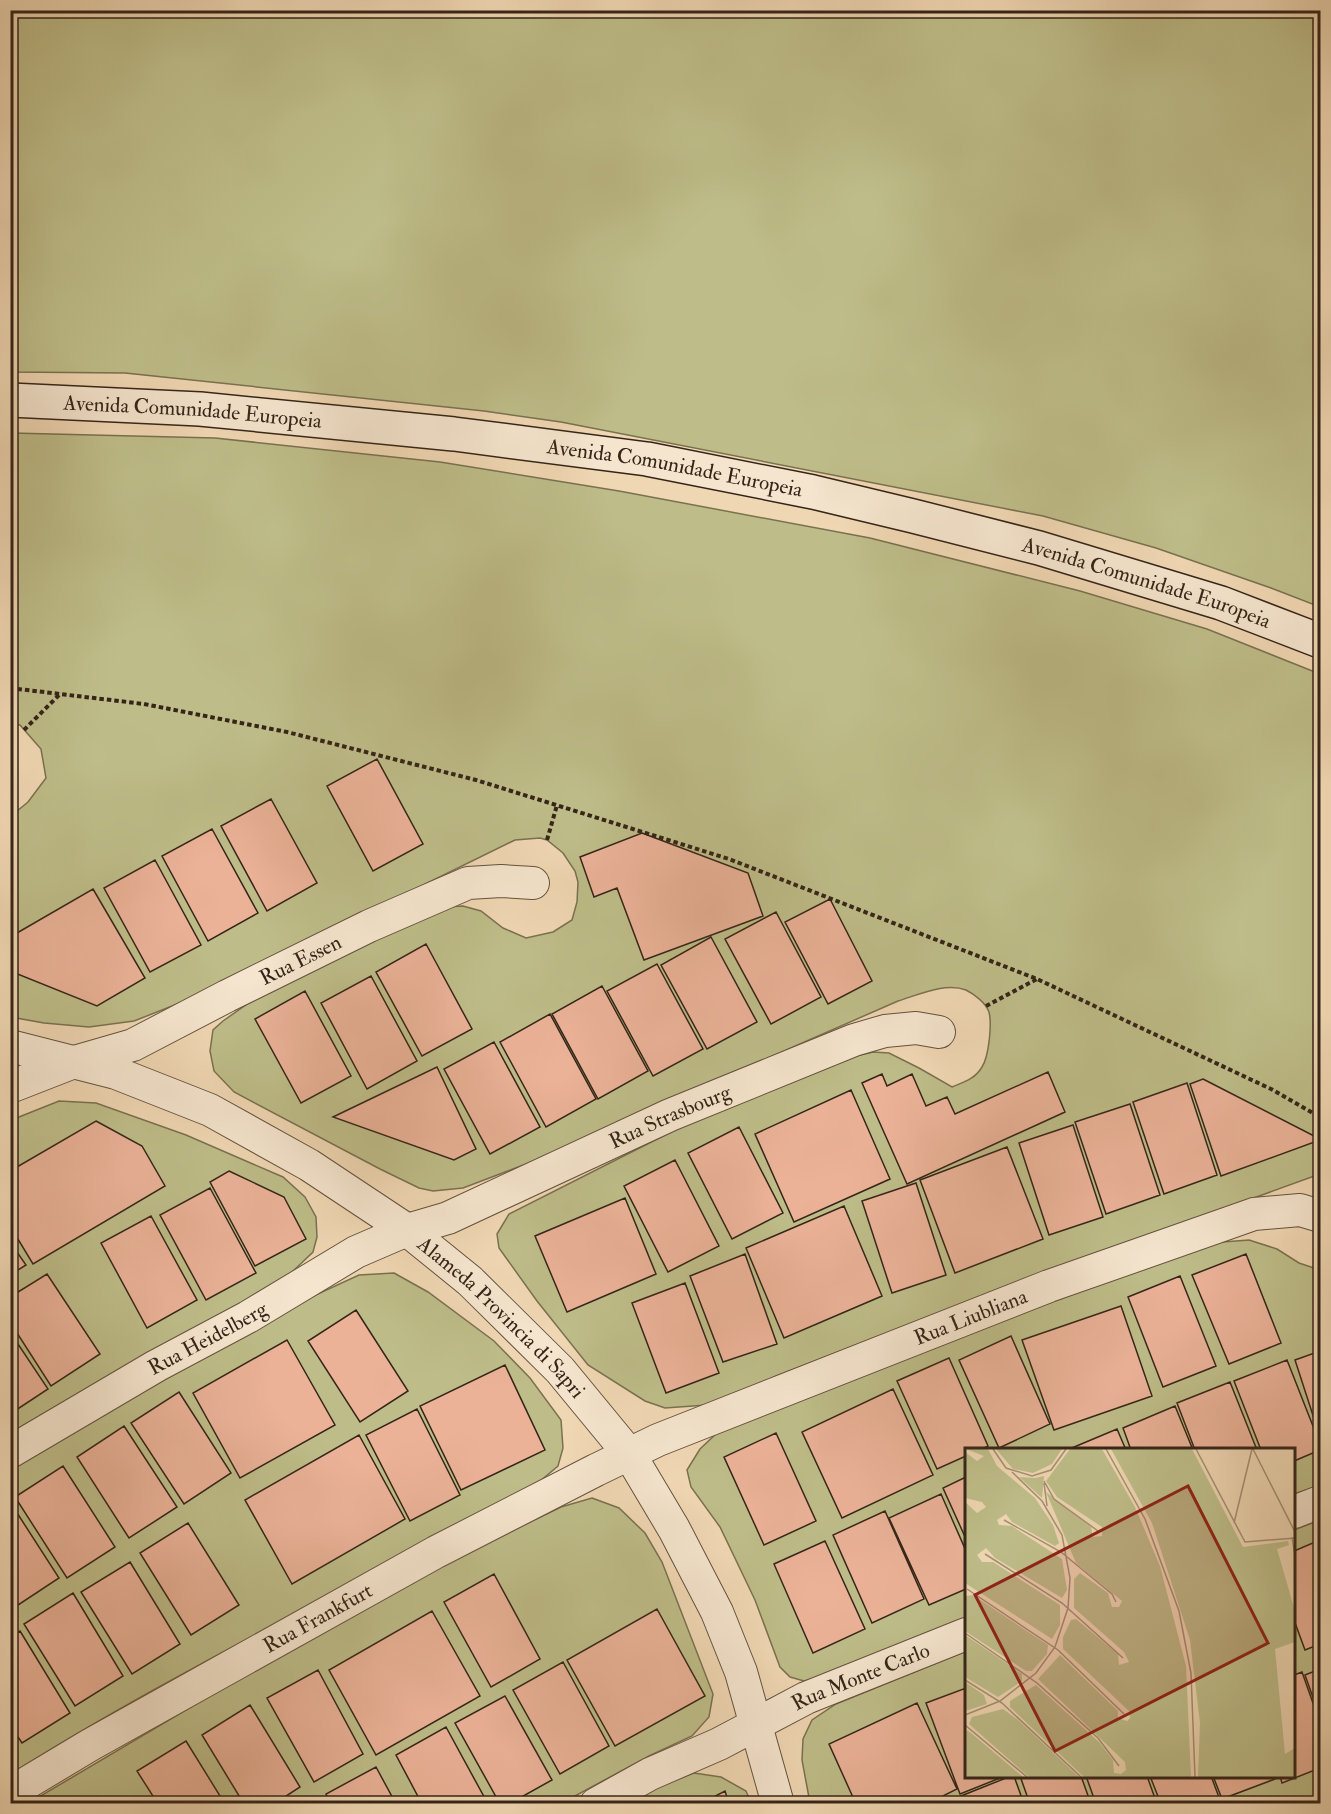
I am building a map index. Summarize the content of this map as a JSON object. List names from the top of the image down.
{
  "streets": {
    "street": [
      "Avenida Comunidade Europeia",
      "Rua Essen",
      "Rua Strasbourg",
      "Rua Liubliana",
      "Alameda Provincia di Sapri",
      "Rua Heidelberg",
      "Rua Frankfurt",
      "Rua Monte Carlo"
    ]
  },
  "crossings": [
    ["Rua Essen", "Alameda Provincia di Sapri"],
    ["Rua Strasbourg", "Alameda Provincia di Sapri"],
    ["Rua Strasbourg", "Rua Heidelberg"],
    ["Rua Liubliana", "Alameda Provincia di Sapri"],
    ["Rua Liubliana", "Rua Frankfurt"],
    ["Alameda Provincia di Sapri", "Rua Heidelberg"],
    ["Alameda Provincia di Sapri", "Rua Frankfurt"],
    ["Alameda Provincia di Sapri", "Rua Monte Carlo"]
  ]
}
